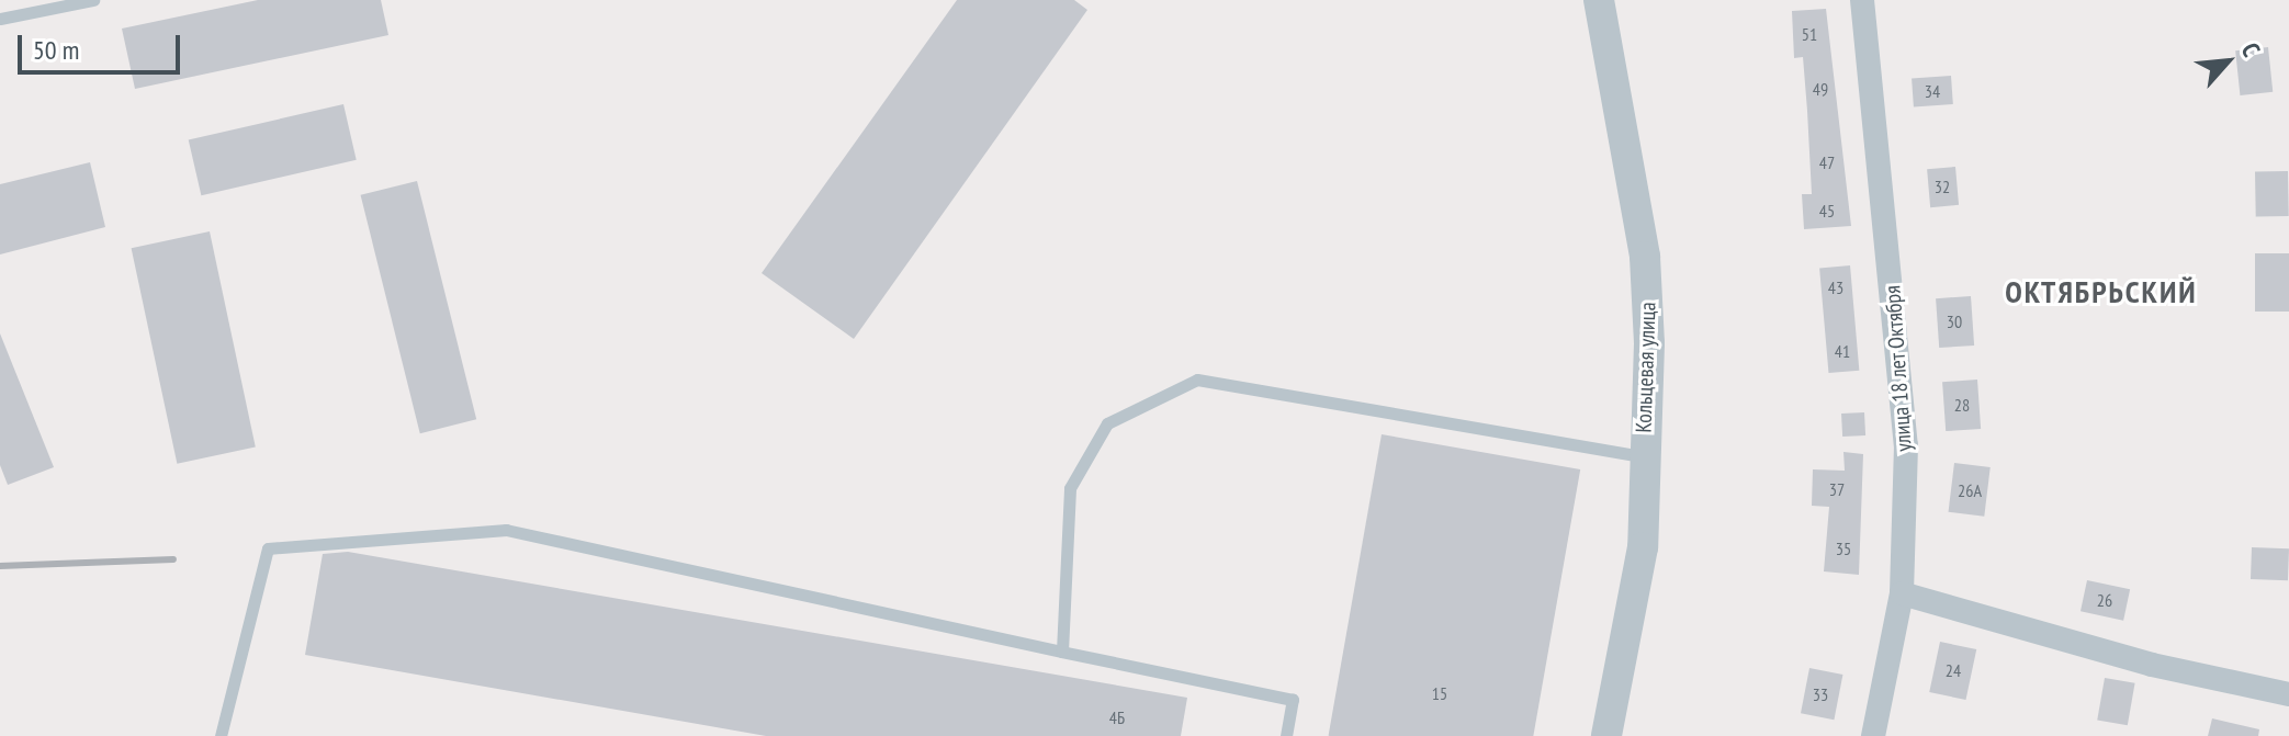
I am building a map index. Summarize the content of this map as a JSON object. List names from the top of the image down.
{
  "streets": {
    "street": ["Кольцевая улица", "улица 18 лет Октября"]
  },
  "districts": ["ОКТЯБРЬСКИЙ"],
  "house_numbers": [
    "51",
    "49",
    "34",
    "47",
    "32",
    "45",
    "43",
    "30",
    "41",
    "28",
    "37",
    "26А",
    "35",
    "26",
    "24",
    "15",
    "33",
    "4Б"
  ],
  "scale_bar": "50 m",
  "north": "top right"
}
